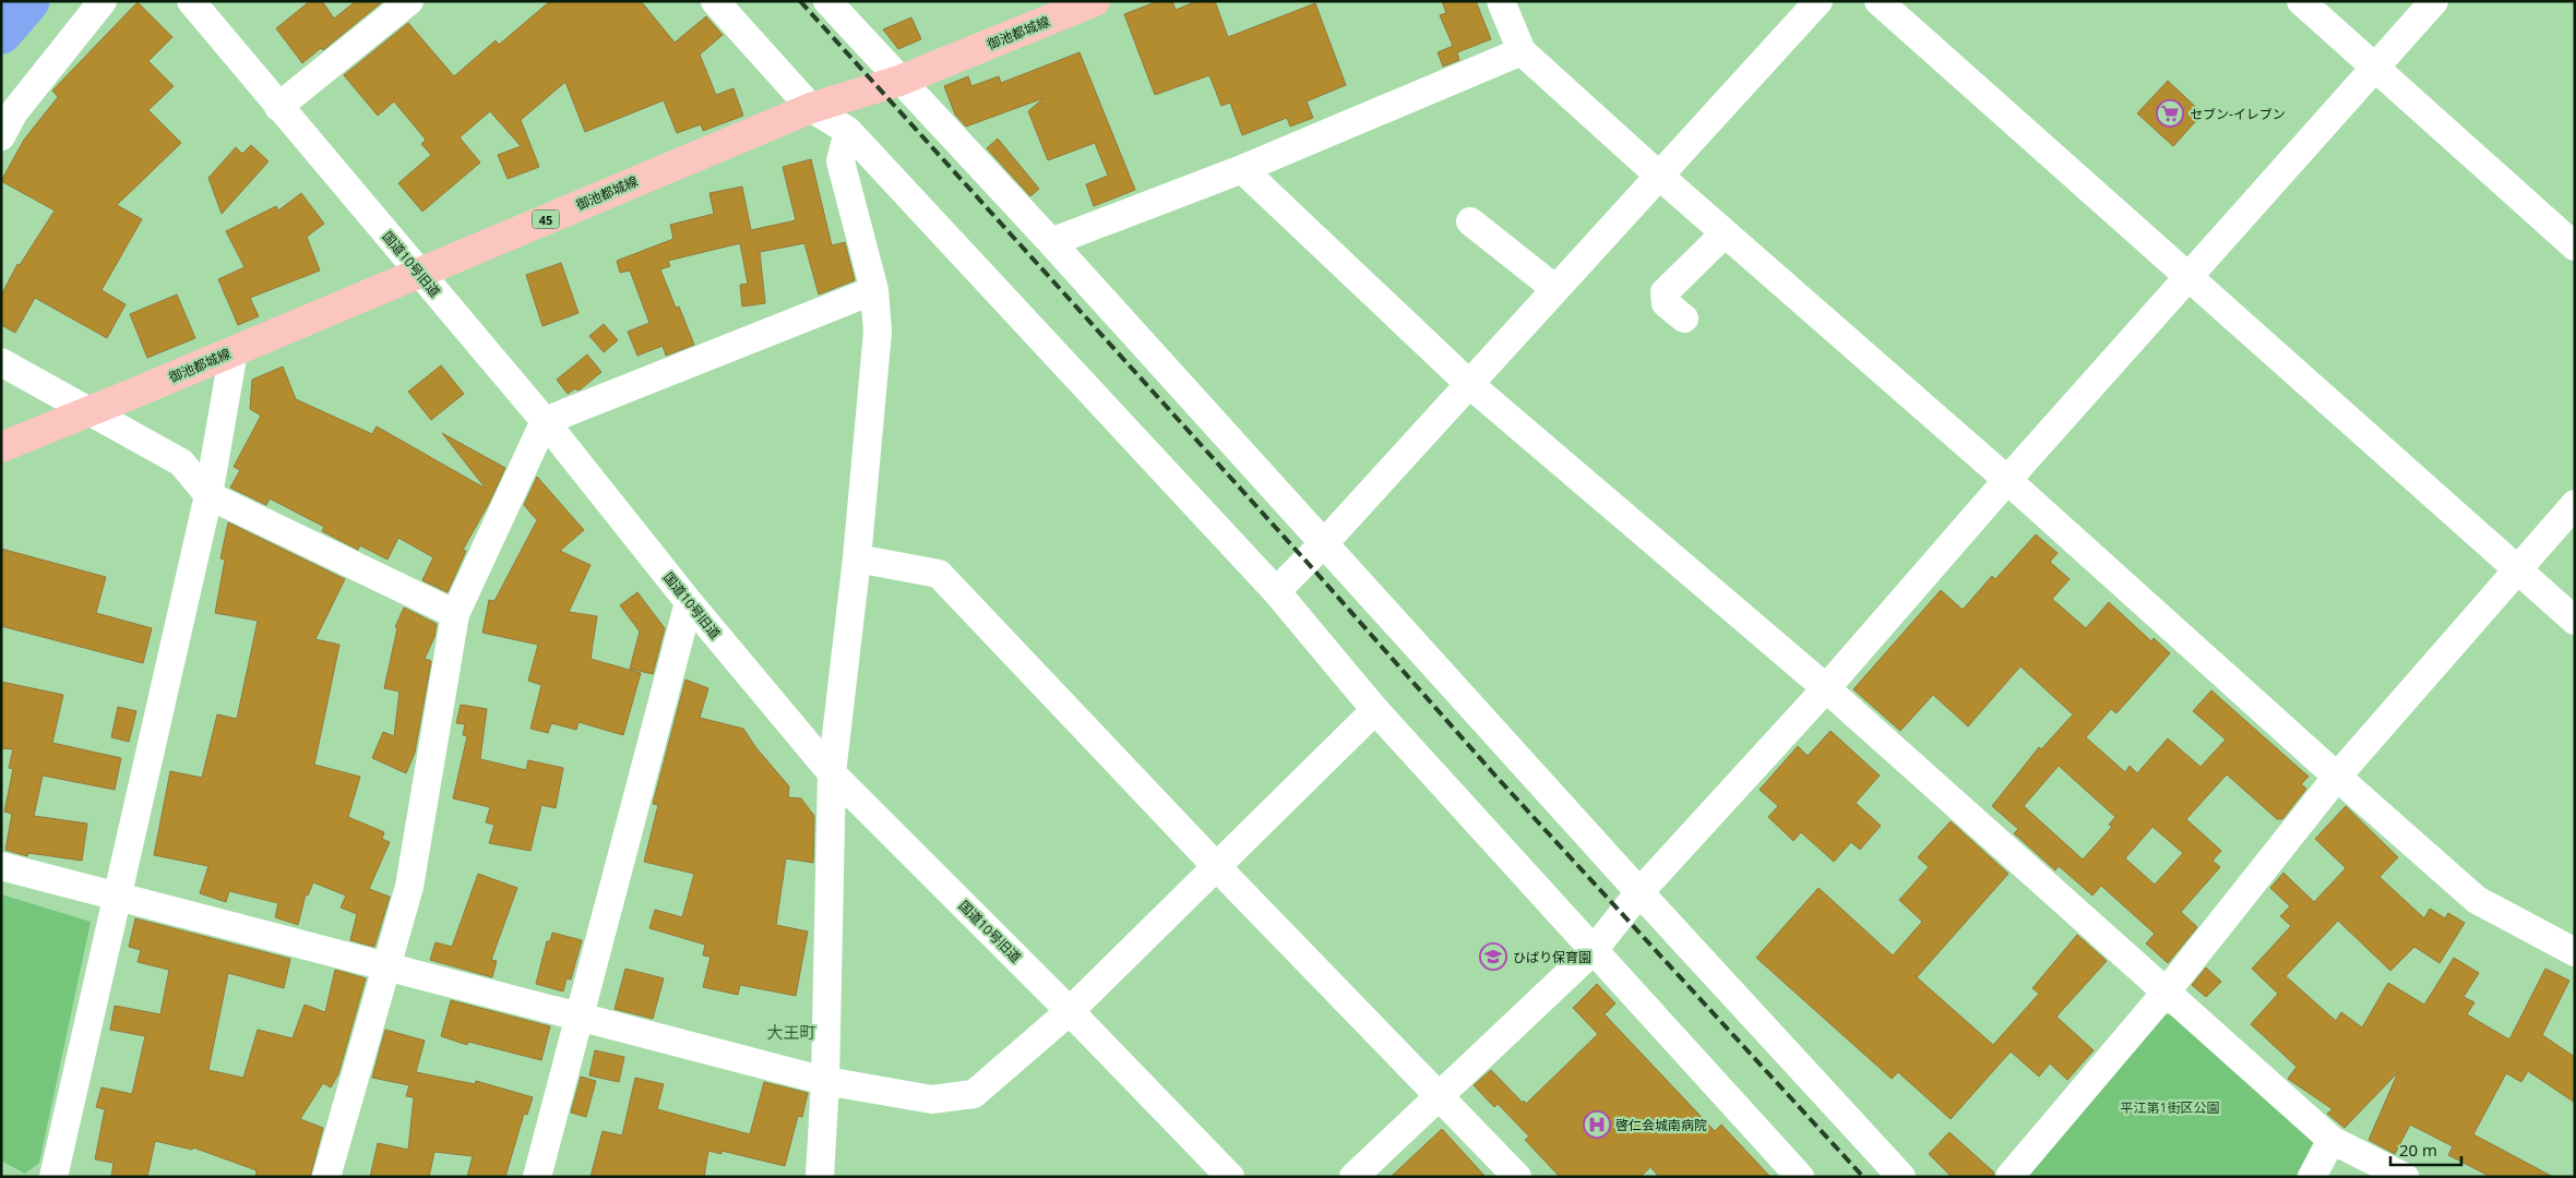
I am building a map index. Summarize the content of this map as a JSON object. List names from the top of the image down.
{
  "streets": {
    "main road": ["御池都城線", "45"],
    "street": ["国道10号旧道"]
  },
  "crossings": [
    ["御池都城線", "国道10号旧道"]
  ],
  "districts": ["大王町"],
  "parks": ["平江第1街区公園"],
  "places": {
    "supermarket": ["セブン-イレブン"],
    "school or university": ["ひばり保育園"],
    "hospital": ["啓仁会城南病院"]
  },
  "scale_bar": "20 m"
}
